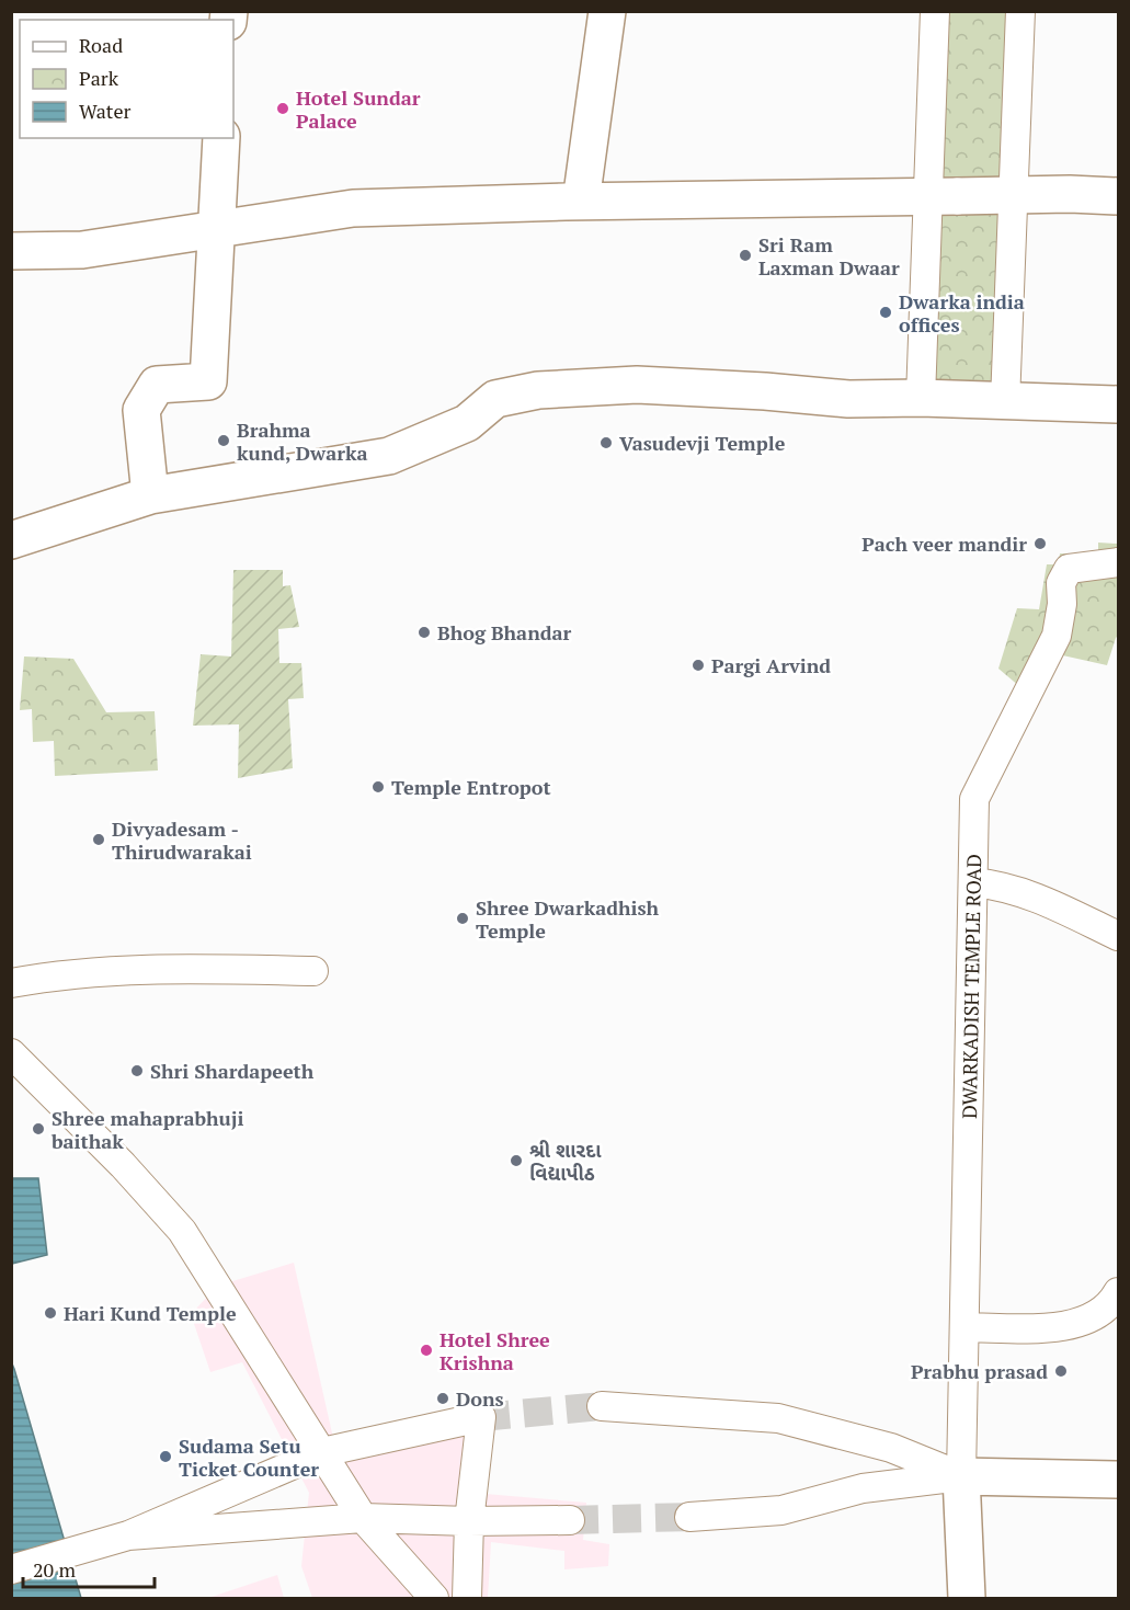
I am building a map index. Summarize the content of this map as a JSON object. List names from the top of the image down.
{
  "streets": {
    "street": ["DWARKADISH TEMPLE ROAD"]
  },
  "places": [
    "Hotel Sundar Palace",
    "Sri Ram Laxman Dwaar",
    "Dwarka india offices",
    "Brahma kund, Dwarka",
    "Vasudevji Temple",
    "Pach veer mandir",
    "Bhog Bhandar",
    "Pargi Arvind",
    "Temple Entropot",
    "Divyadesam - Thirudwarakai",
    "Shree Dwarkadhish Temple",
    "Shri Shardapeeth",
    "Shree mahaprabhuji baithak",
    "શ્રી શારદા વિદ્યાપીઠ",
    "Hari Kund Temple",
    "Hotel Shree Krishna",
    "Prabhu prasad",
    "Dons",
    "Sudama Setu Ticket Counter"
  ],
  "legend": ["Road", "Park", "Water"],
  "scale_bar": "20 m"
}
